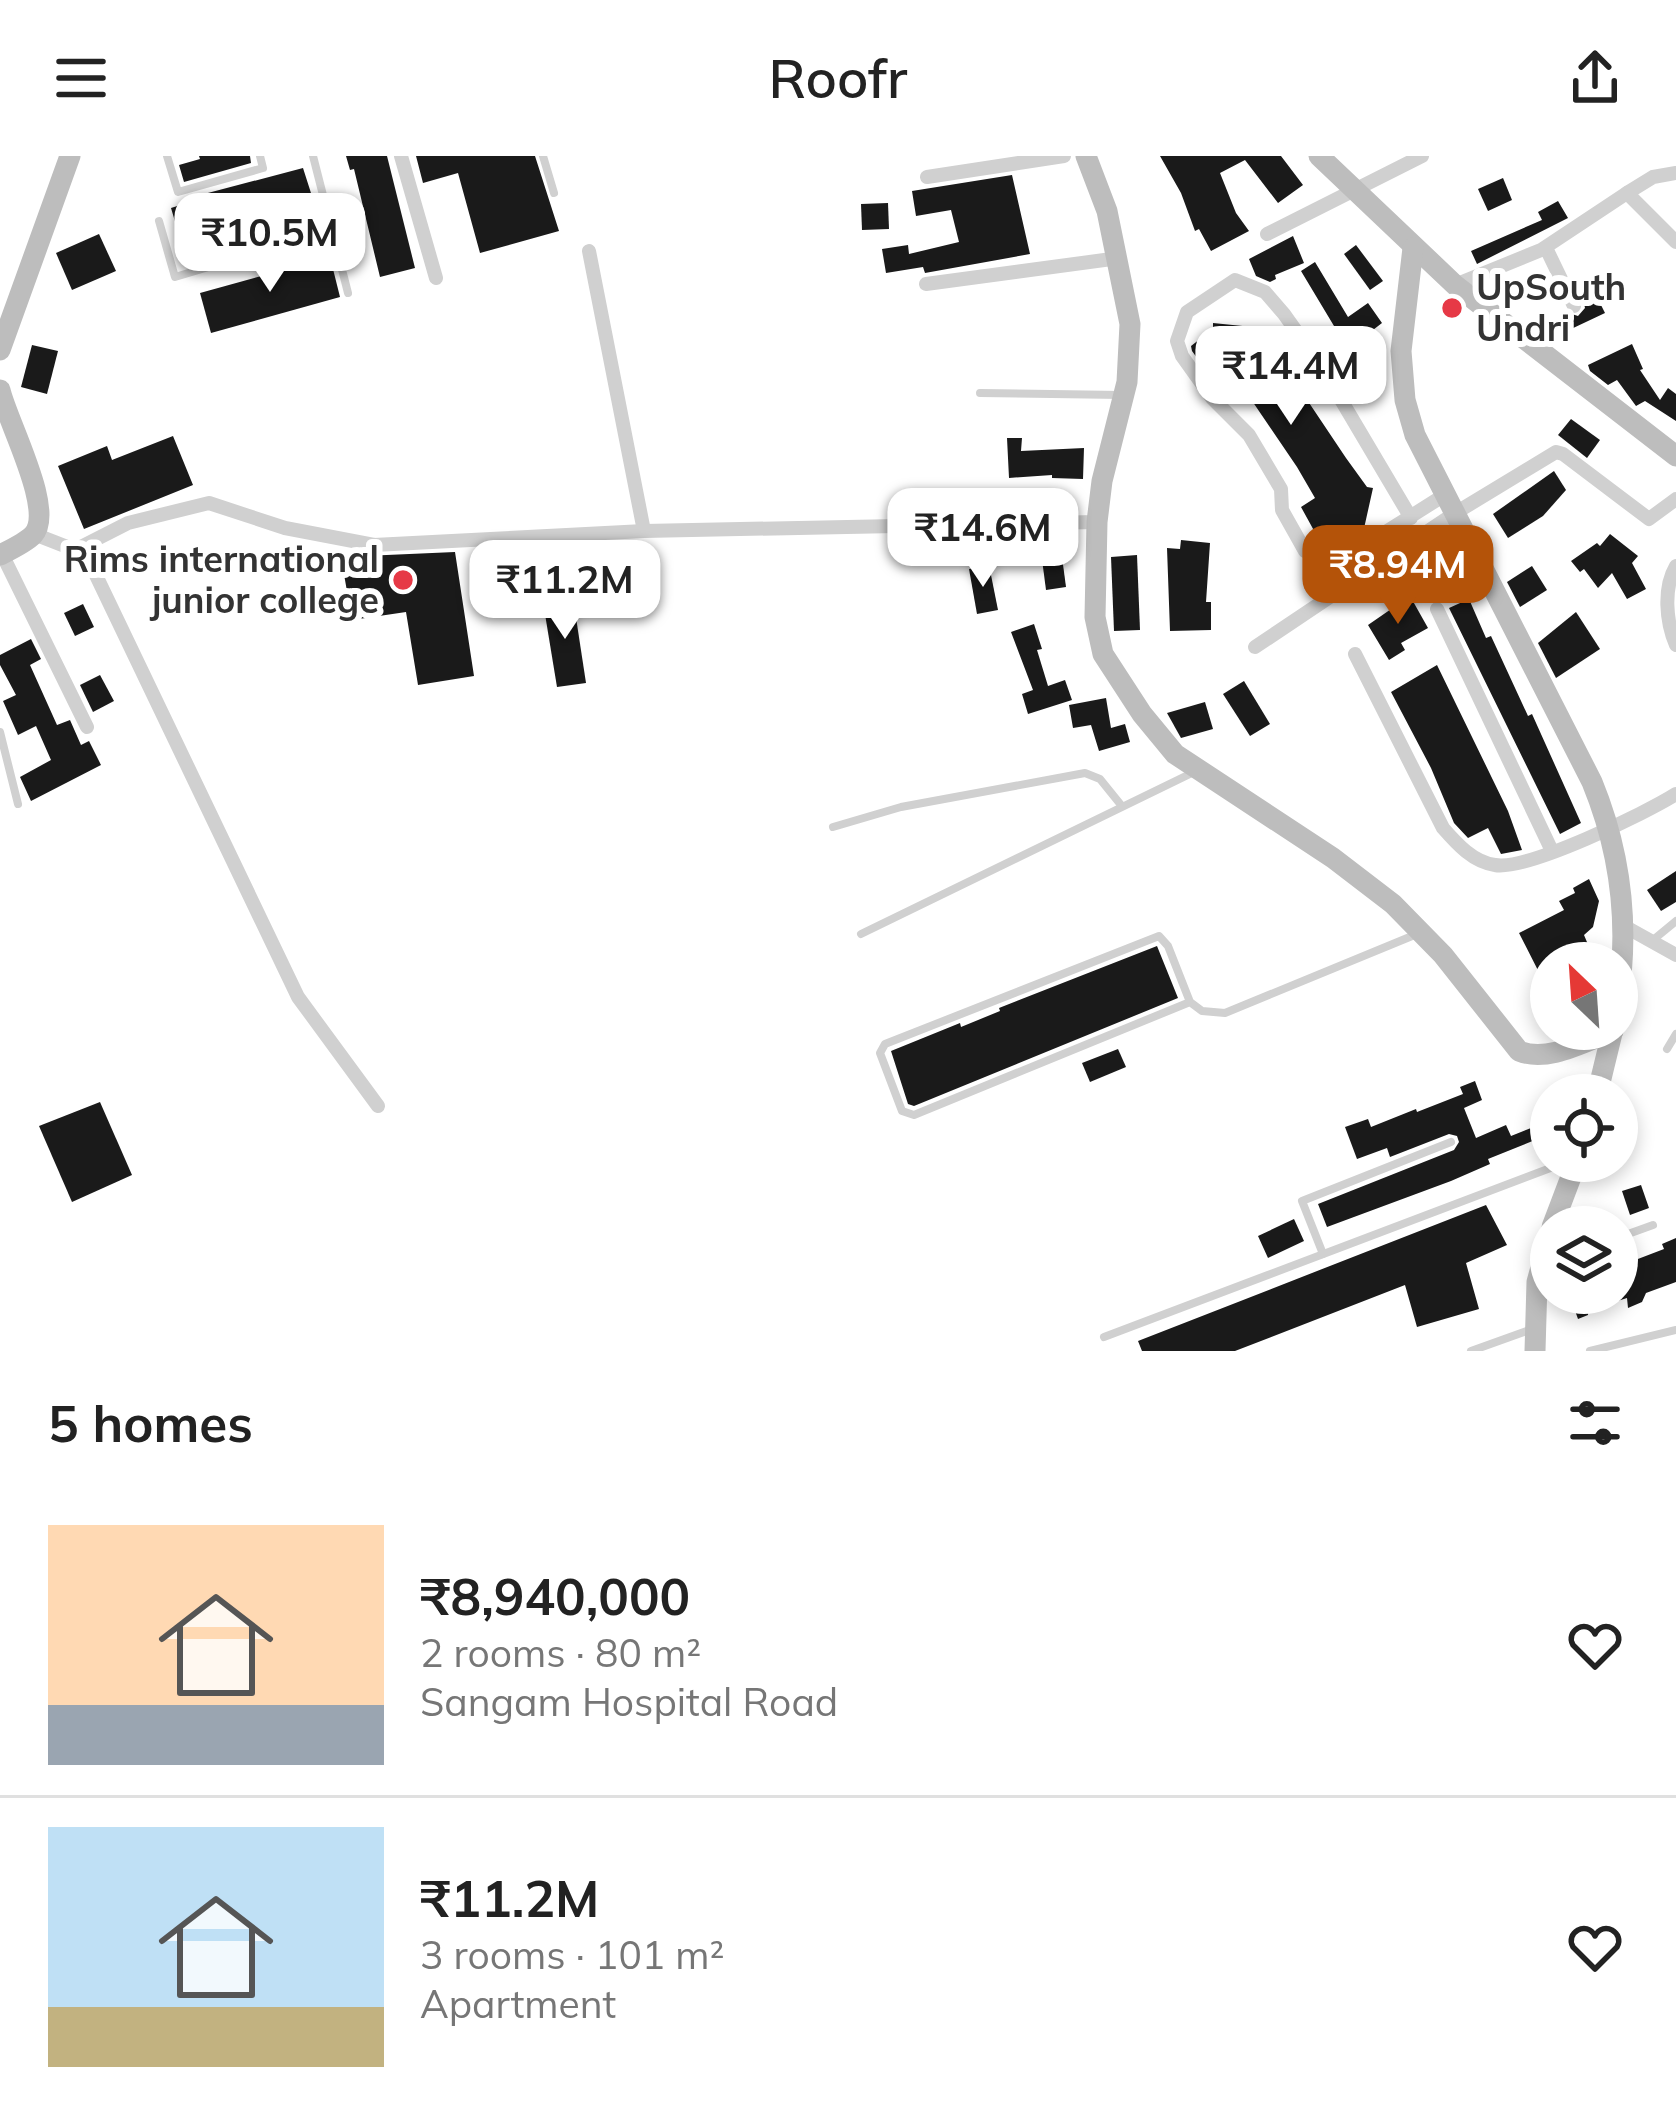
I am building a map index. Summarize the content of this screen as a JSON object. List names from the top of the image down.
{
  "places": ["UpSouth Undri", "Rims international junior college"],
  "north": "top left",
  "page": {
    "header": "Roofr",
    "price": [
      "₹10.5M",
      "₹14.4M",
      "₹14.6M",
      "₹8.94M",
      "₹11.2M"
    ],
    "heading": "5 homes",
    "list": [
      {
        "name": "₹8,940,000",
        "note": "2 rooms · 80 m² · Sangam Hospital Road"
      },
      {
        "name": "₹11.2M",
        "note": "3 rooms · 101 m² · Apartment"
      }
    ]
  }
}
